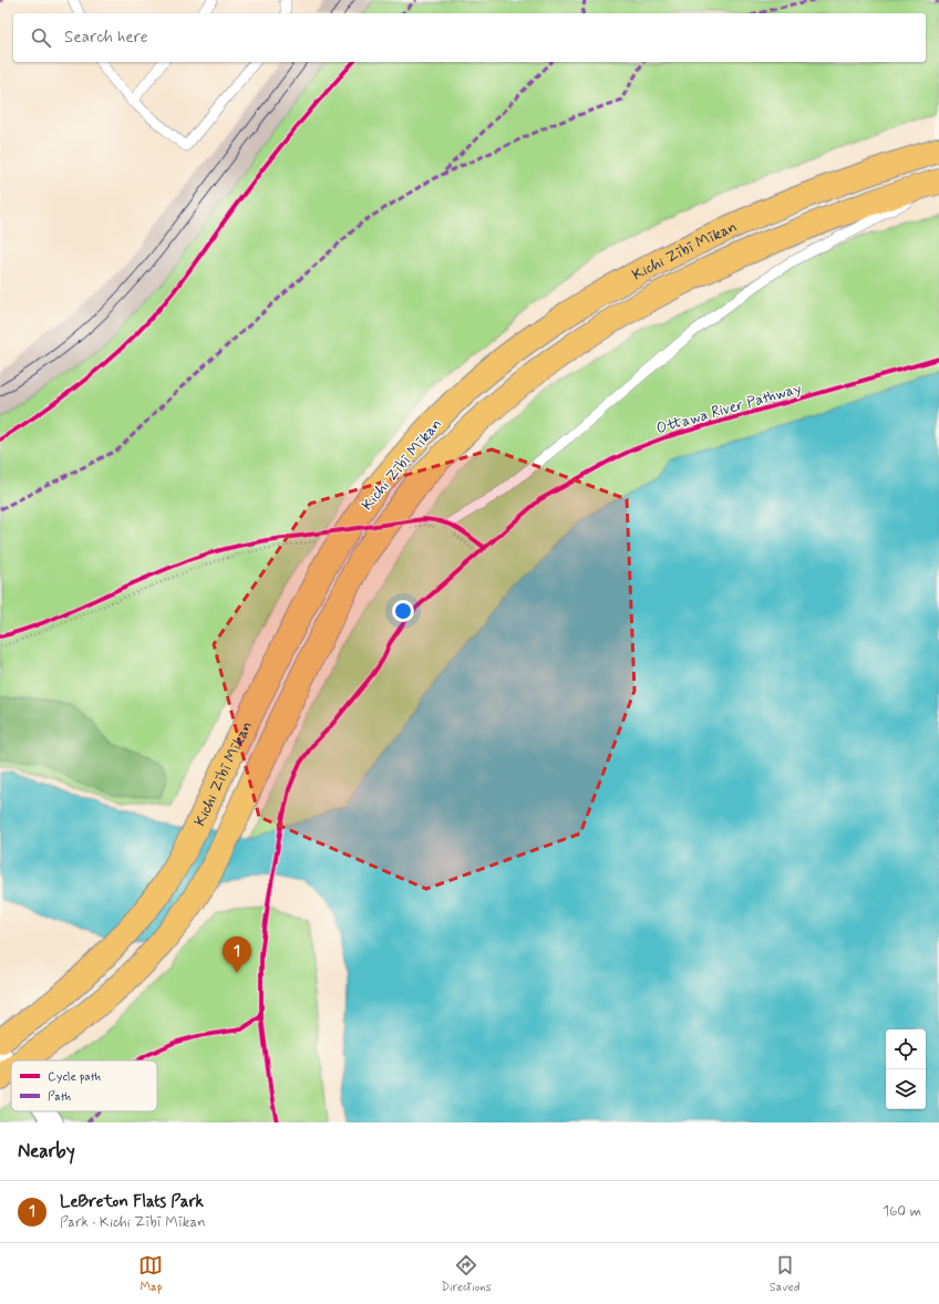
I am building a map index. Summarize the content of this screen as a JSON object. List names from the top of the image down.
{
  "streets": {
    "highway": ["Kichi Zībī Mīkan"],
    "cycle path": ["Ottawa River Pathway"]
  },
  "legend": ["Cycle path", "Path"],
  "page": {
    "search": "Search here",
    "pins": "1",
    "heading": "Nearby",
    "list": [
      {
        "mark": "1",
        "name": "LeBreton Flats Park",
        "note": "Park · Kichi Zībī Mīkan",
        "value": "160 m"
      }
    ],
    "nav": ["Map", "Directions", "Saved"]
  }
}
